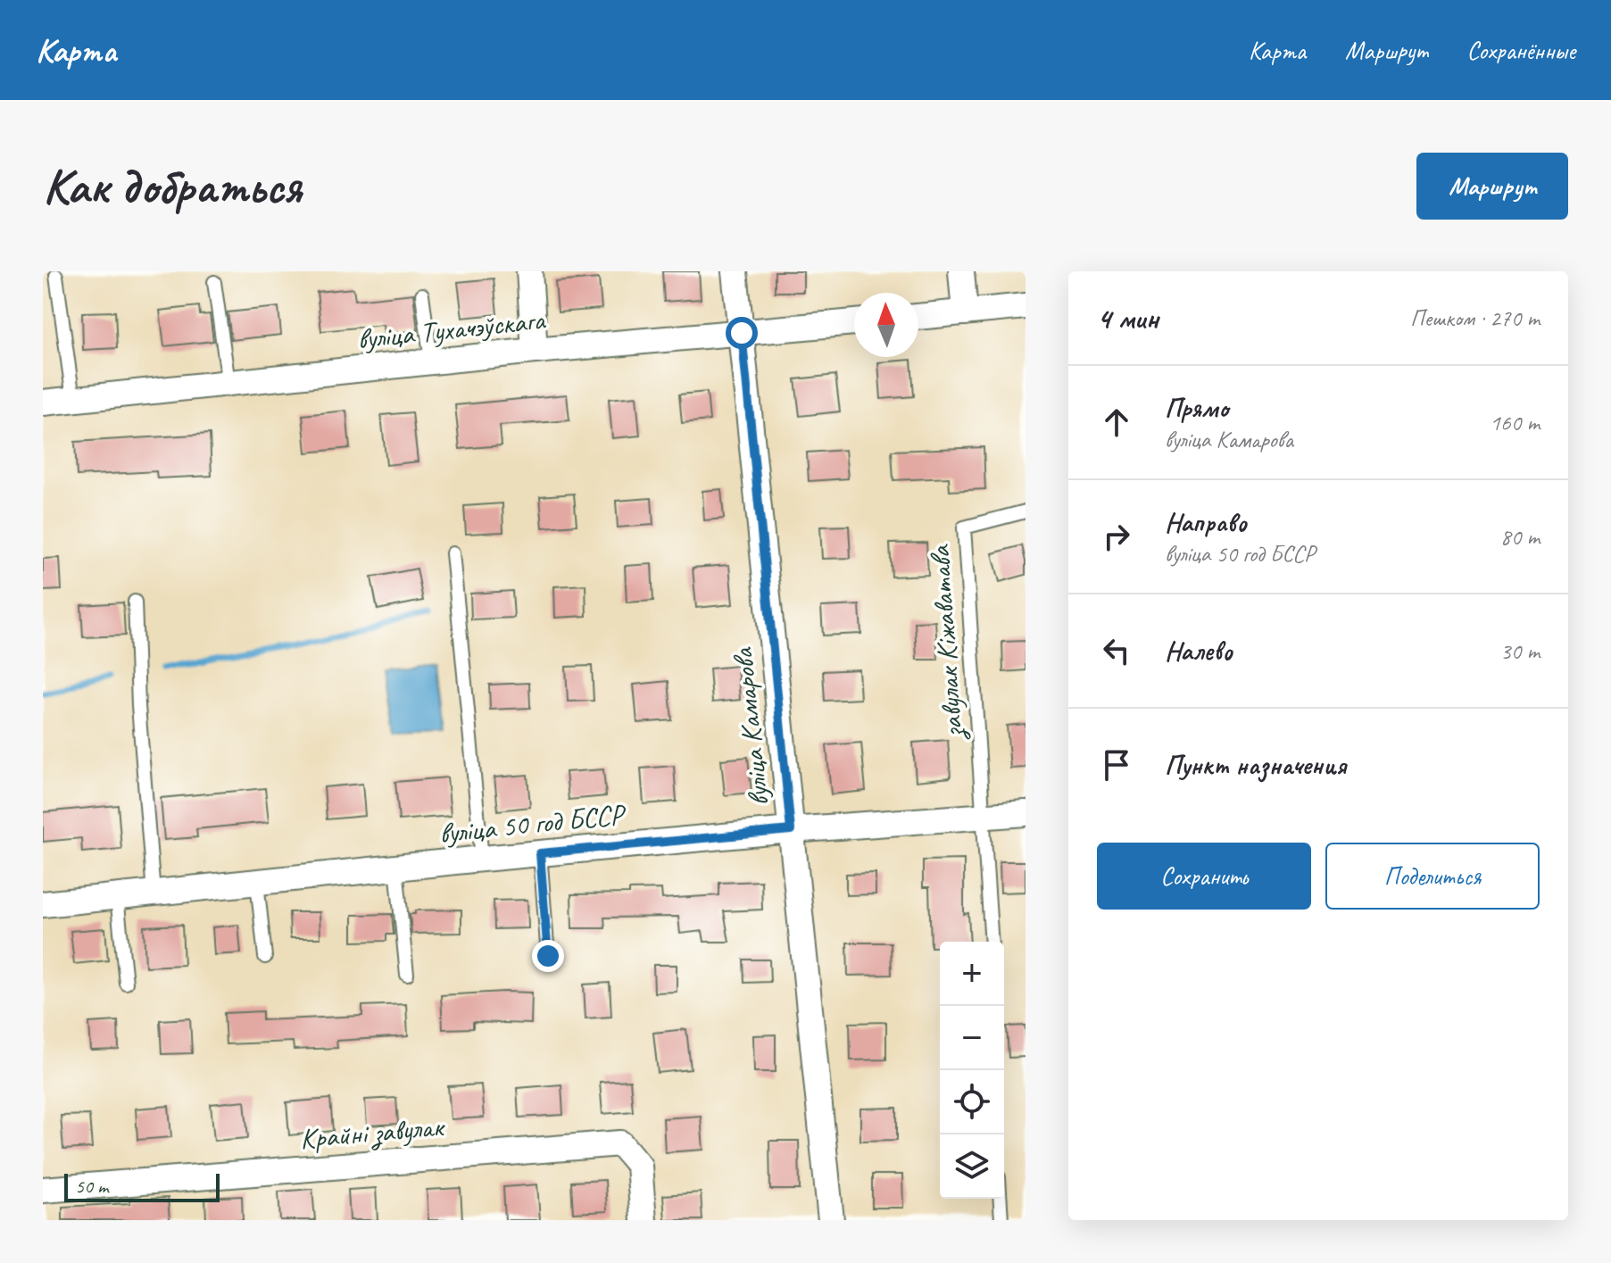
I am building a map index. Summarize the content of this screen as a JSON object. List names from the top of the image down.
{
  "streets": {
    "street": [
      "вуліца Тухачэўскага",
      "вуліца Камарова",
      "вуліца 50 год БССР",
      "Крайні завулак"
    ],
    "lane": ["завулак Кіжаватава"]
  },
  "crossings": [
    ["вуліца Тухачэўскага", "вуліца Камарова"],
    ["завулак Кіжаватава", "вуліца 50 год БССР"],
    ["вуліца Камарова", "вуліца 50 год БССР"]
  ],
  "scale_bar": "50 m",
  "north": "top",
  "page": {
    "header": "Карта",
    "nav": ["Карта", "Маршрут", "Сохранённые"],
    "buttons": [
      "Маршрут",
      ["Сохранить", "Поделиться"]
    ],
    "title": "Как добраться",
    "heading": ["4 мин", "Пешком · 270 m"],
    "list": [
      ["Прямо", "вуліца Камарова", "160 m"],
      ["Направо", "вуліца 50 год БССР", "80 m"],
      ["Налево", "30 m"],
      "Пункт назначения"
    ],
    "map_buttons": ["+", "−"],
    "scale": "50 m"
  }
}
